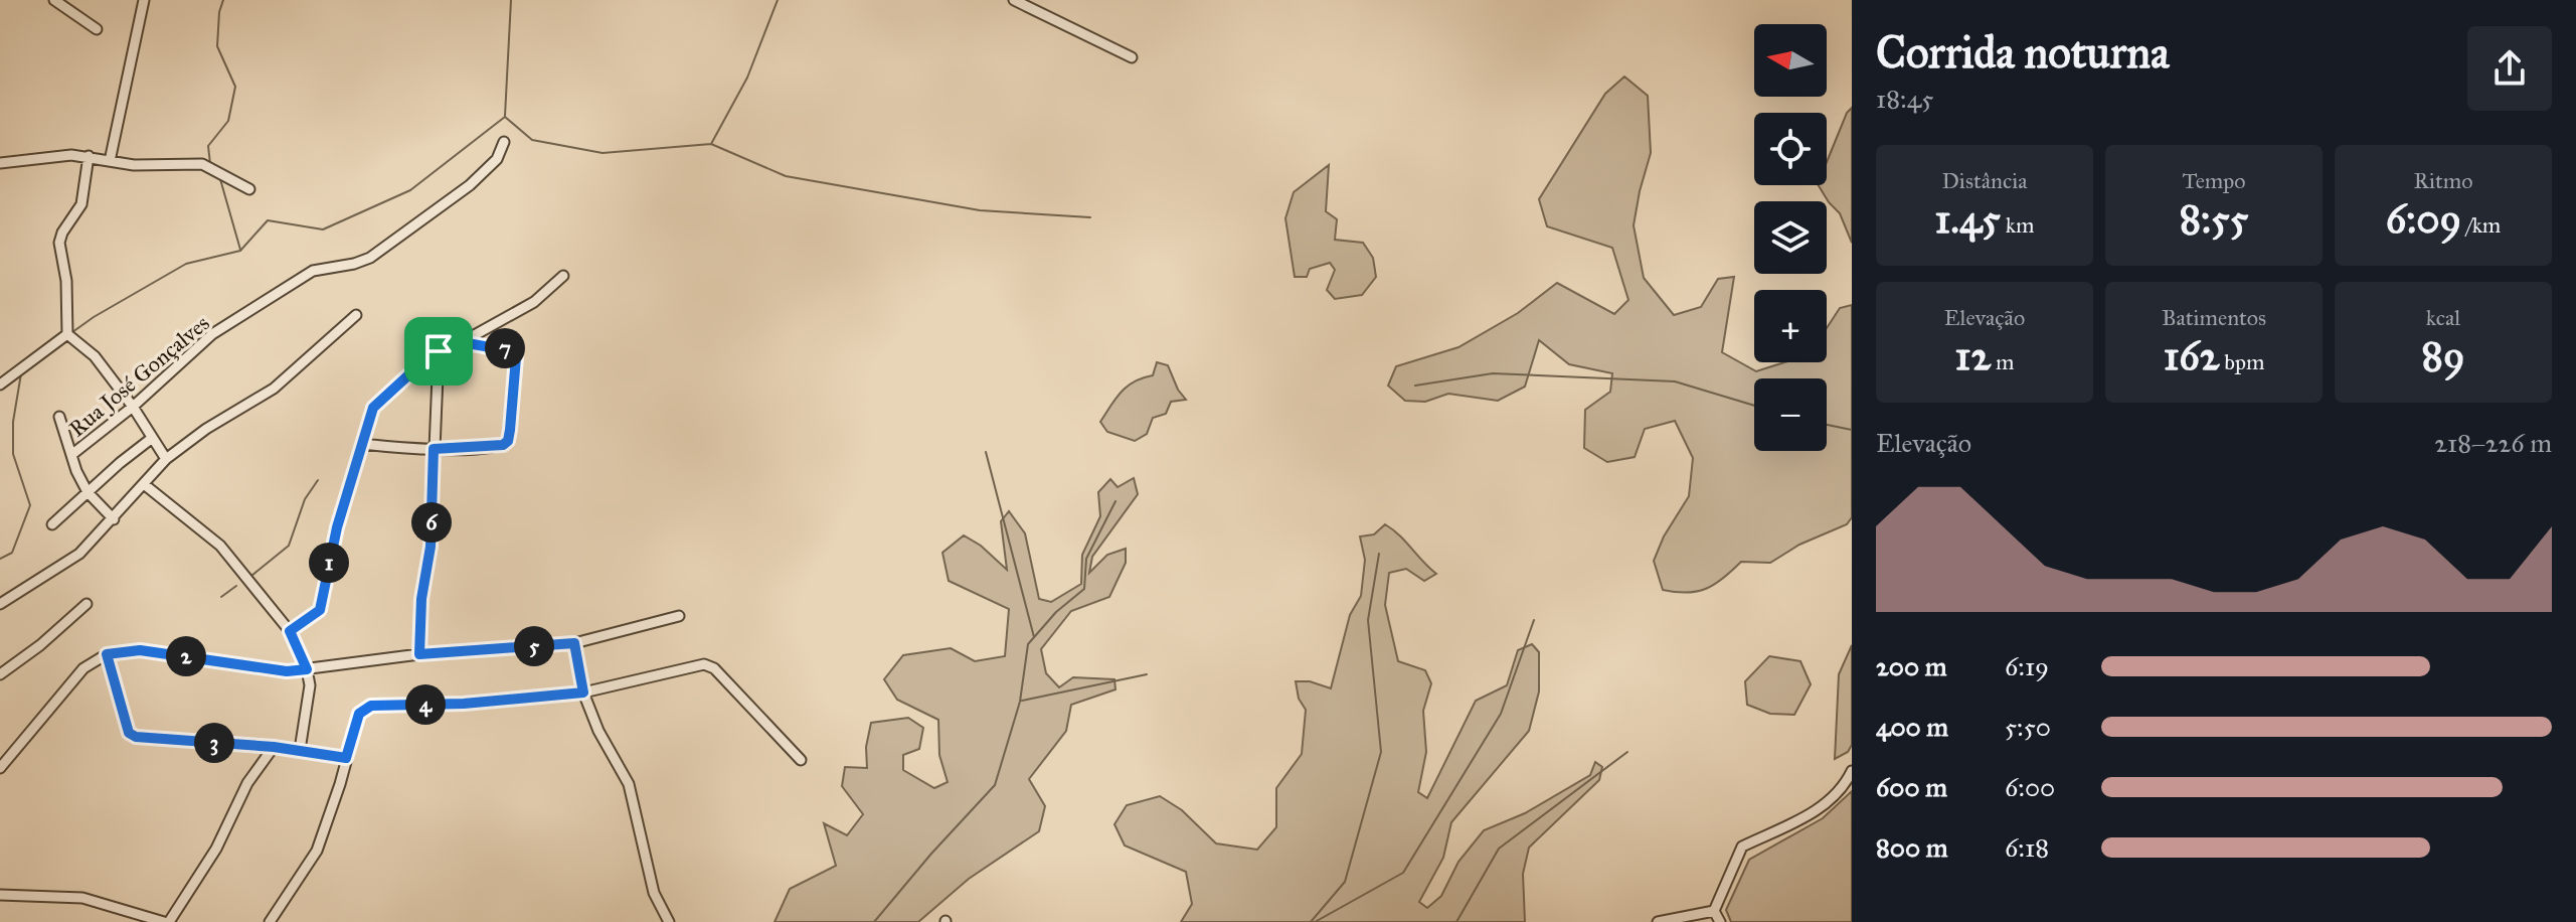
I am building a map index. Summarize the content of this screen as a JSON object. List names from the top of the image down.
{
  "streets": {
    "street": ["Rua José Gonçalves"]
  },
  "north": "left",
  "page": {
    "heading": ["Corrida noturna", "18:45"],
    "map_buttons": ["+", "−"],
    "stats": [
      ["Distância", "1.45 km"],
      ["Tempo", "8:55"],
      ["Ritmo", "6:09 /km"],
      ["Elevação", "12 m"],
      ["Batimentos", "162 bpm"],
      ["kcal", "89"]
    ],
    "pins": [
      "7",
      "6",
      "1",
      "5",
      "2",
      "4",
      "3"
    ],
    "chart": ["Elevação", "218–226 m"],
    "list": [
      {
        "name": "200 m",
        "note": "6:19"
      },
      {
        "name": "400 m",
        "note": "5:50"
      },
      {
        "name": "600 m",
        "note": "6:00"
      },
      {
        "name": "800 m",
        "note": "6:18"
      }
    ]
  }
}
